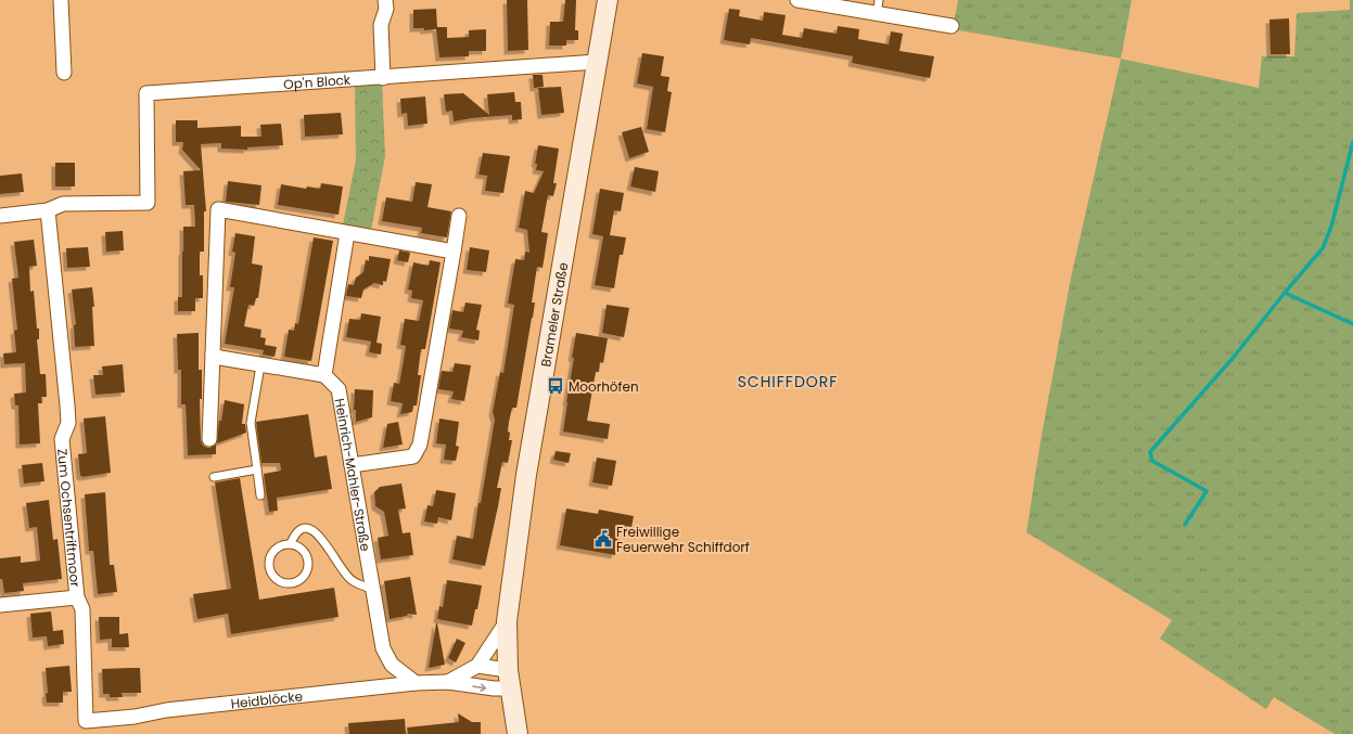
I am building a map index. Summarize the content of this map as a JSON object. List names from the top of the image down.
{
  "streets": {
    "street": [
      "Op'n Block",
      "Brameler Straße",
      "Heinrich-Mahler-Straße",
      "Zum Ochsentriftmoor",
      "Heidblöcke"
    ]
  },
  "crossings": [
    ["Op'n Block", "Brameler Straße"],
    ["Op'n Block", "Zum Ochsentriftmoor"],
    ["Brameler Straße", "Heidblöcke"],
    ["Heinrich-Mahler-Straße", "Heidblöcke"],
    ["Zum Ochsentriftmoor", "Heidblöcke"]
  ],
  "districts": ["SCHIFFDORF"],
  "places": {
    "bus stop": ["Moorhöfen"],
    "public building": ["Freiwillige Feuerwehr Schiffdorf"]
  }
}
